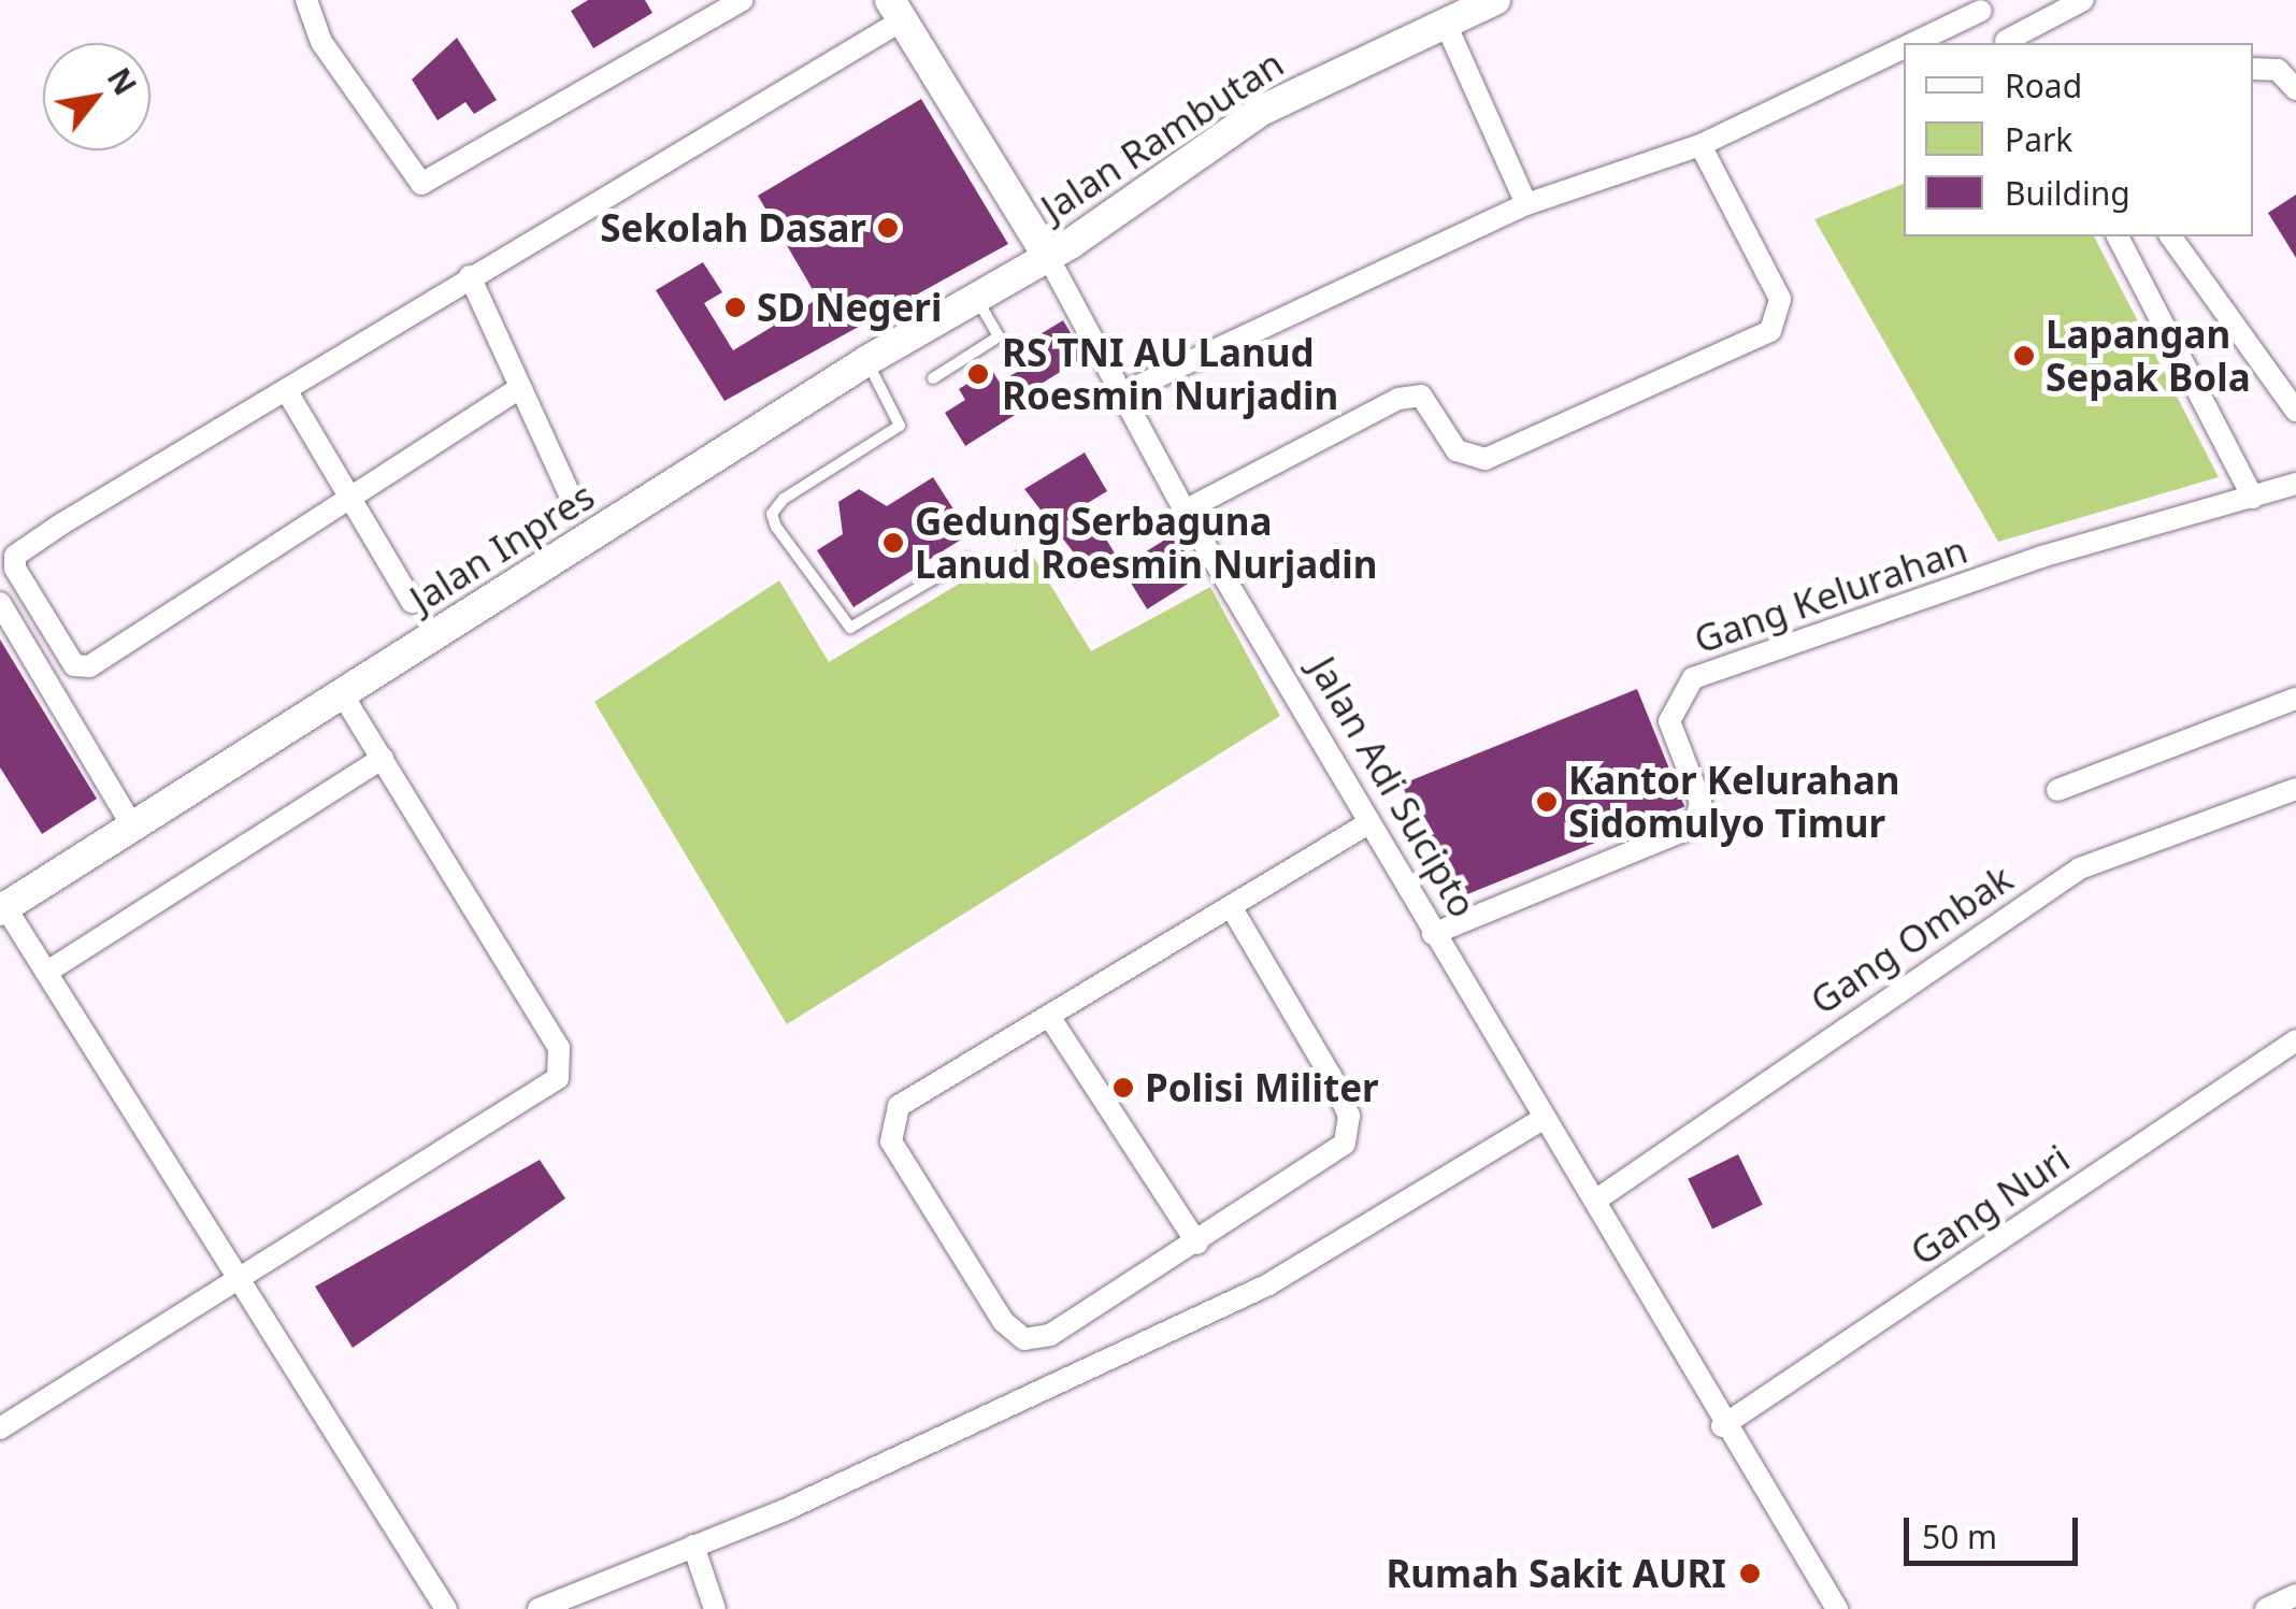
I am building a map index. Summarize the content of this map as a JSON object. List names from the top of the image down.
{
  "streets": {
    "main road": ["Jalan Rambutan", "Jalan Inpres", "Jalan Adi Sucipto"],
    "street": ["Gang Kelurahan", "Gang Ombak", "Gang Nuri"]
  },
  "crossings": [
    ["Jalan Rambutan", "Jalan Inpres"],
    ["Jalan Rambutan", "Jalan Adi Sucipto"],
    ["Jalan Inpres", "Jalan Adi Sucipto"],
    ["Gang Kelurahan", "Jalan Adi Sucipto"],
    ["Jalan Adi Sucipto", "Gang Ombak"],
    ["Jalan Adi Sucipto", "Gang Nuri"]
  ],
  "places": [
    "Sekolah Dasar",
    "SD Negeri",
    "Lapangan Sepak Bola",
    "RS TNI AU Lanud Roesmin Nurjadin",
    "Gedung Serbaguna Lanud Roesmin Nurjadin",
    "Kantor Kelurahan Sidomulyo Timur",
    "Polisi Militer",
    "Rumah Sakit AURI"
  ],
  "legend": ["Road", "Park", "Building"],
  "scale_bar": "50 m",
  "north": "top right"
}
